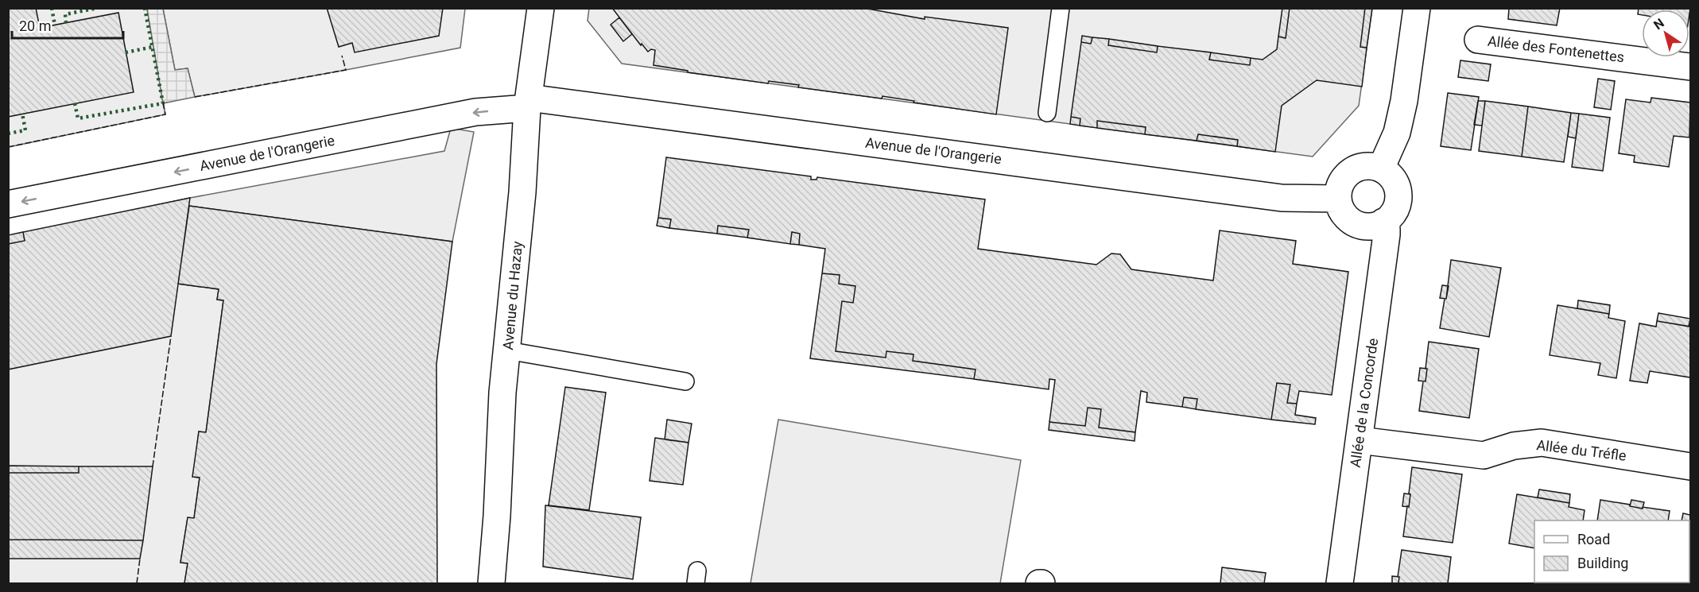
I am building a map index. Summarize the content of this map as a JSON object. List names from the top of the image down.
{
  "streets": {
    "street": [
      "Allée des Fontenettes",
      "Avenue de l'Orangerie",
      "Avenue du Hazay",
      "Allée de la Concorde",
      "Allée du Tréfle"
    ]
  },
  "crossings": [
    ["Avenue de l'Orangerie", "Avenue du Hazay"],
    ["Avenue de l'Orangerie", "Allée de la Concorde"],
    ["Allée de la Concorde", "Allée du Tréfle"]
  ],
  "one_way": ["Avenue de l'Orangerie"],
  "legend": ["Road", "Building"],
  "scale_bar": "20 m",
  "north": "top left"
}
